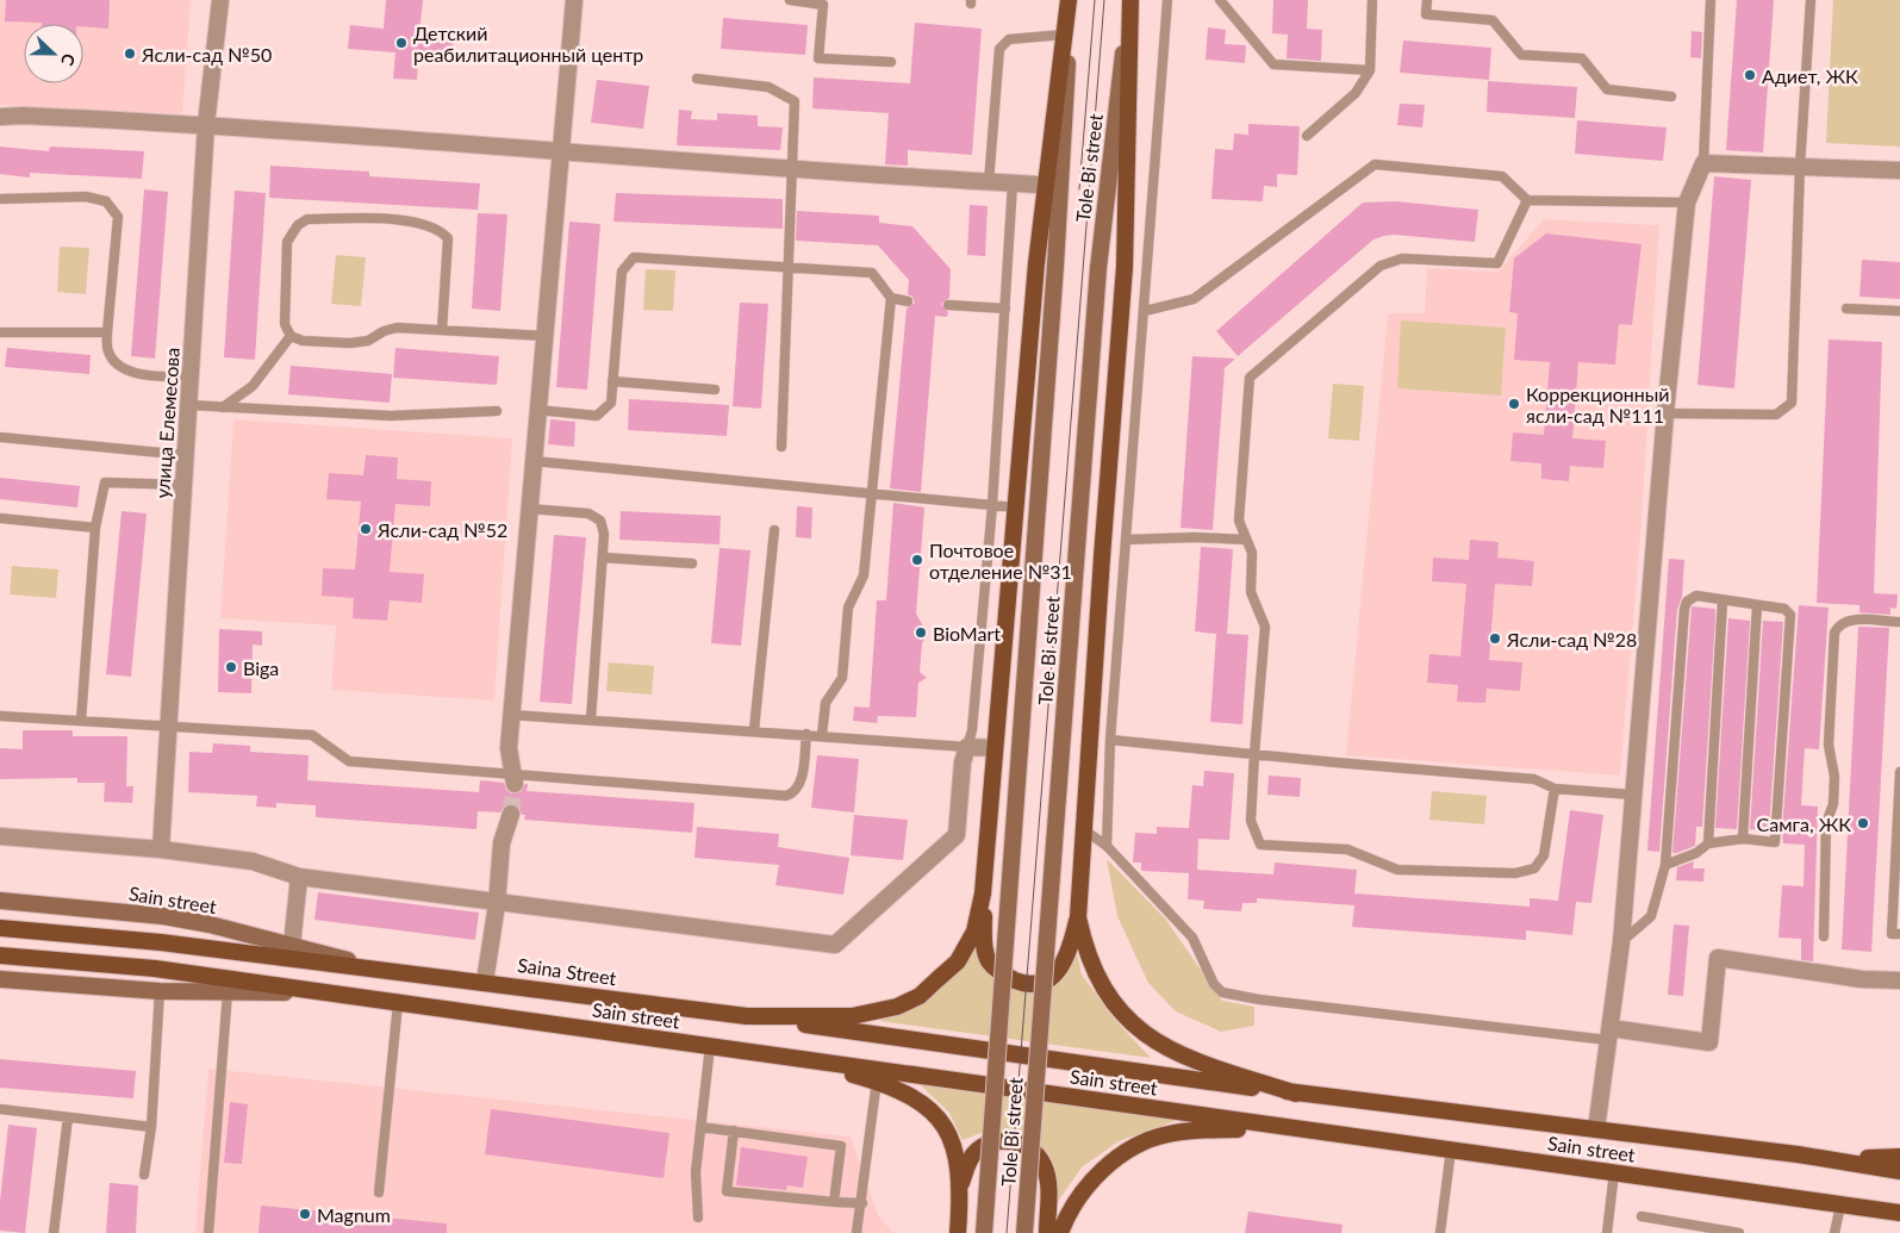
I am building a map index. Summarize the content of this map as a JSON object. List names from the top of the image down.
{
  "streets": {
    "main road": ["Tole Bi street", "Sain street", "Saina Street"],
    "street": ["улица Елемесова"]
  },
  "crossings": [
    ["Sain street", "Saina Street"]
  ],
  "places": [
    "Детский реабилитационный центр",
    "Ясли-сад №50",
    "Адиет, ЖК",
    "Коррекционный ясли-сад №111",
    "Ясли-сад №52",
    "Почтовое отделение №31",
    "BioMart",
    "Ясли-сад №28",
    "Biga",
    "Самга, ЖК",
    "Magnum"
  ],
  "north": "right"
}
